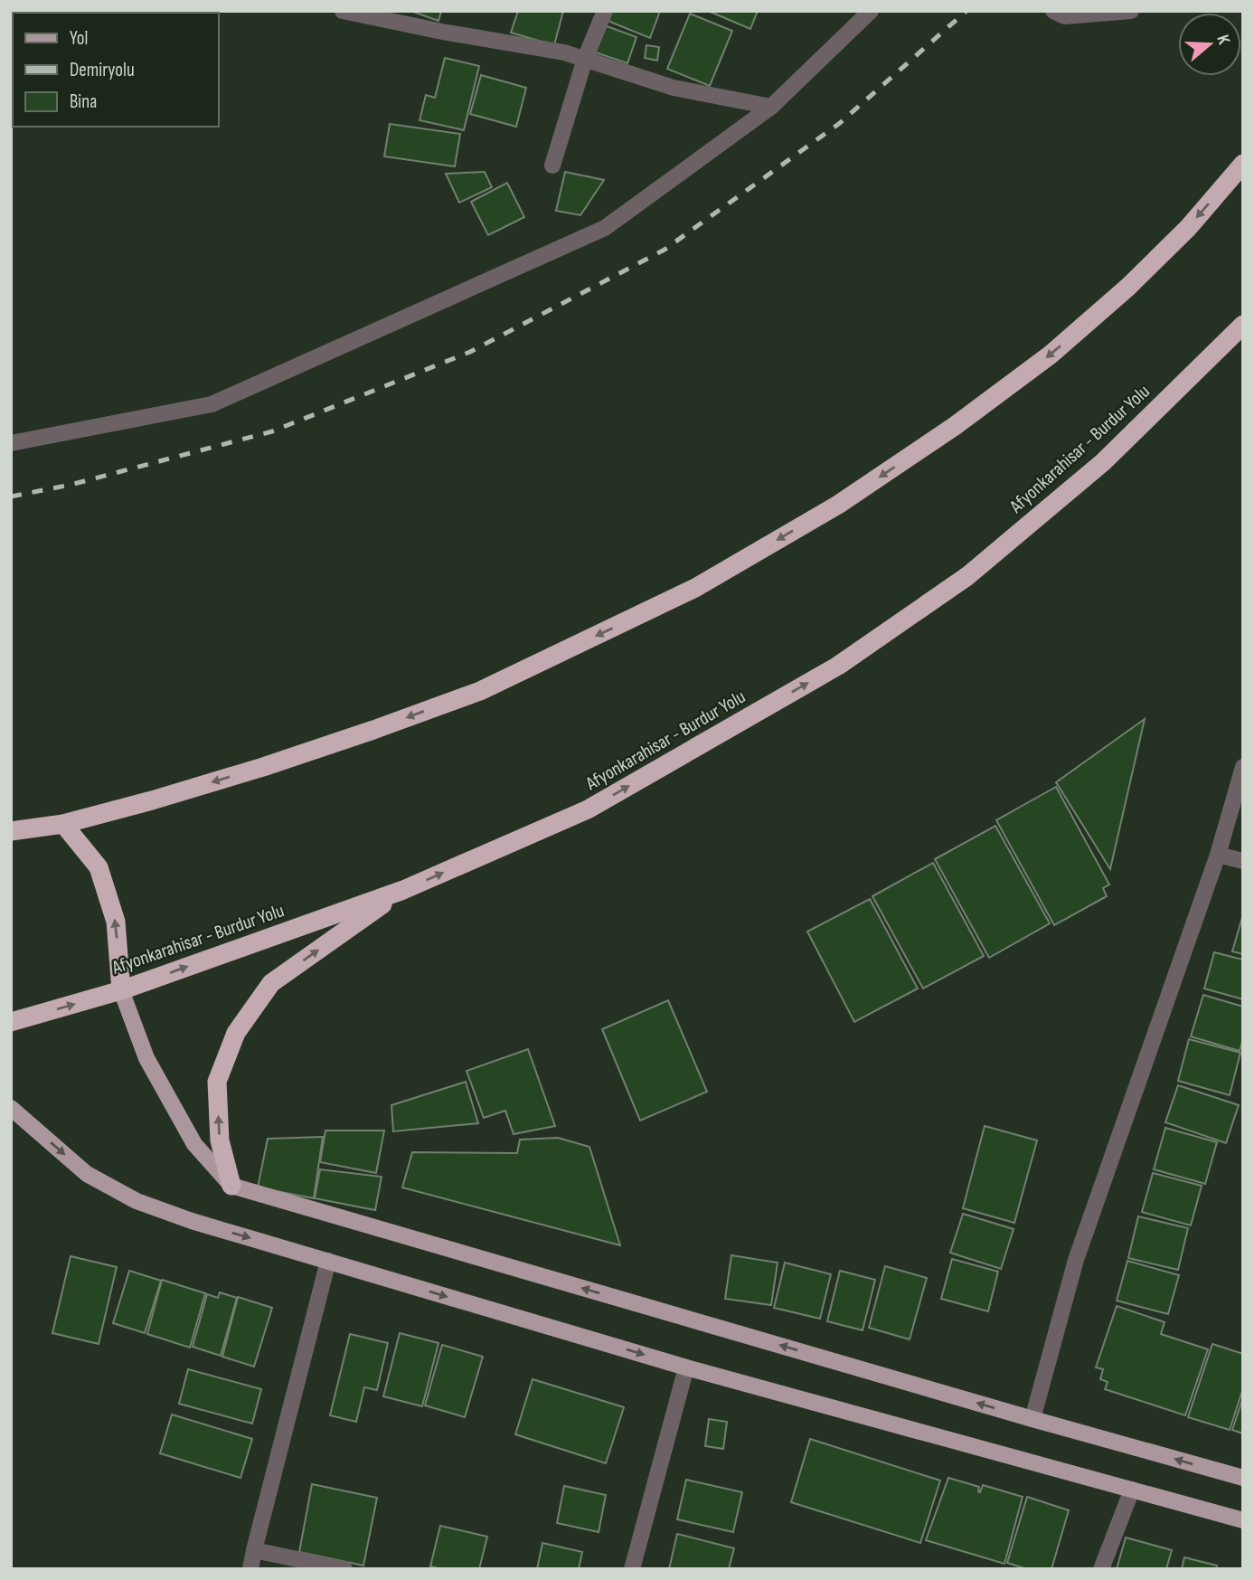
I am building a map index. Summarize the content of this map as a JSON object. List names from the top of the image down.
{
  "streets": {
    "highway": ["Afyonkarahisar - Burdur Yolu"]
  },
  "legend": ["Yol", "Demiryolu", "Bina"],
  "north": "right"
}
